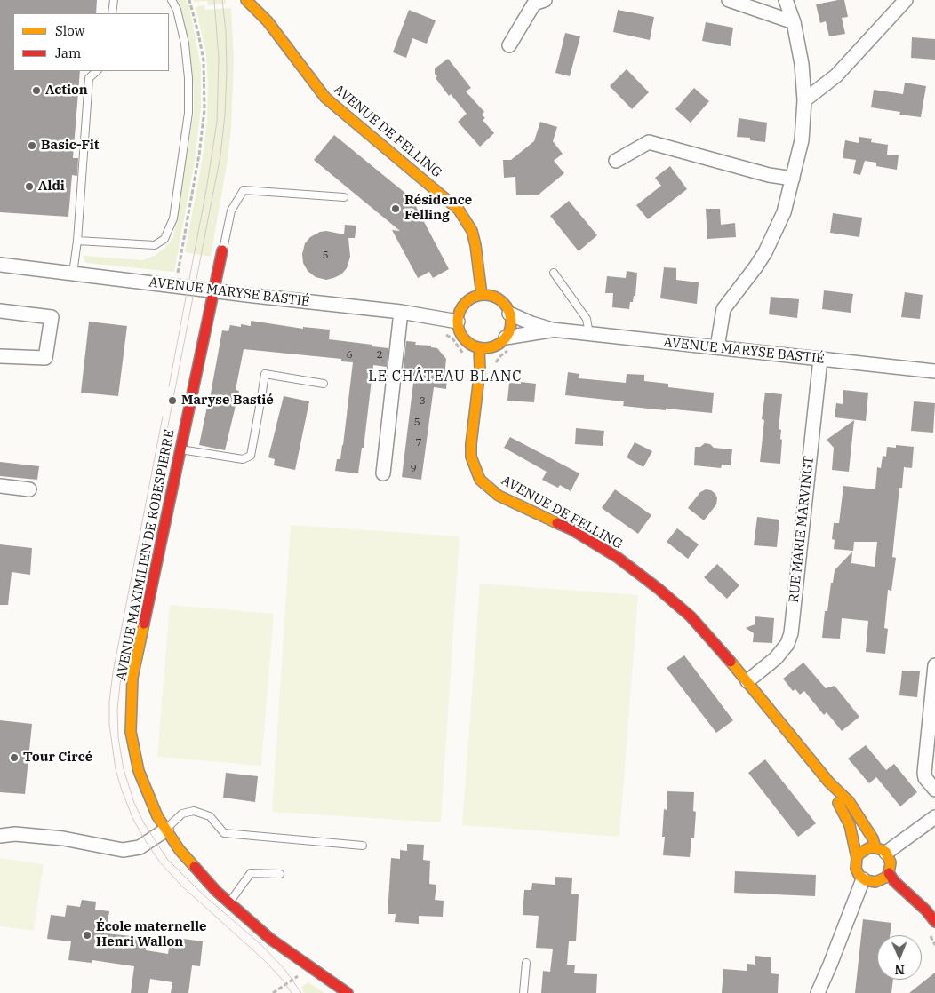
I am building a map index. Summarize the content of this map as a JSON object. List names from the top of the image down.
{
  "streets": {
    "street": [
      "AVENUE DE FELLING",
      "AVENUE MARYSE BASTIÉ",
      "RUE MARIE MARVINGT",
      "AVENUE MAXIMILIEN DE ROBESPIERRE"
    ]
  },
  "crossings": [
    ["AVENUE DE FELLING", "AVENUE MARYSE BASTIÉ"],
    ["AVENUE DE FELLING", "RUE MARIE MARVINGT"],
    ["AVENUE MARYSE BASTIÉ", "RUE MARIE MARVINGT"],
    ["AVENUE MARYSE BASTIÉ", "AVENUE MAXIMILIEN DE ROBESPIERRE"]
  ],
  "districts": ["LE CHÂTEAU BLANC"],
  "places": [
    "Action",
    "Basic-Fit",
    "Aldi",
    "Résidence Felling",
    "Maryse Bastié",
    "Tour Circé",
    "École maternelle Henri Wallon"
  ],
  "house_numbers": [
    "5",
    "6",
    "2",
    "3",
    "5",
    "7",
    "9"
  ],
  "legend": ["Slow", "Jam"],
  "north": "bottom"
}
